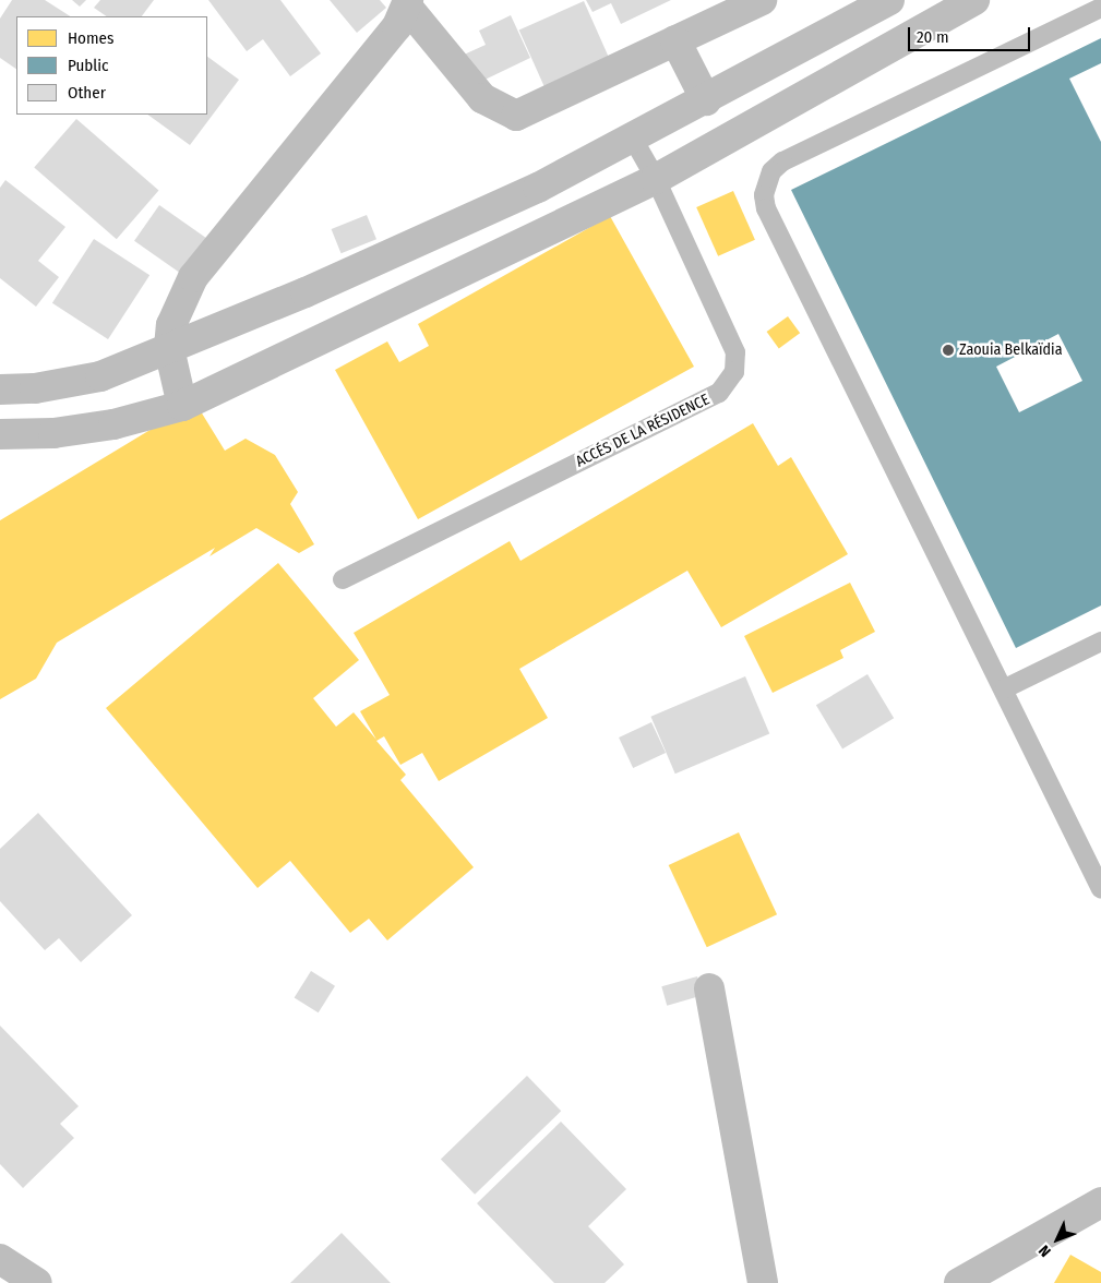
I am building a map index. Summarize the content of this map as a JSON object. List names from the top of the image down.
{
  "streets": {
    "lane": ["ACCÉS DE LA RÉSIDENCE"]
  },
  "places": ["Zaouia Belkaïdia"],
  "legend": ["Homes", "Public", "Other"],
  "scale_bar": "20 m",
  "north": "bottom left"
}
